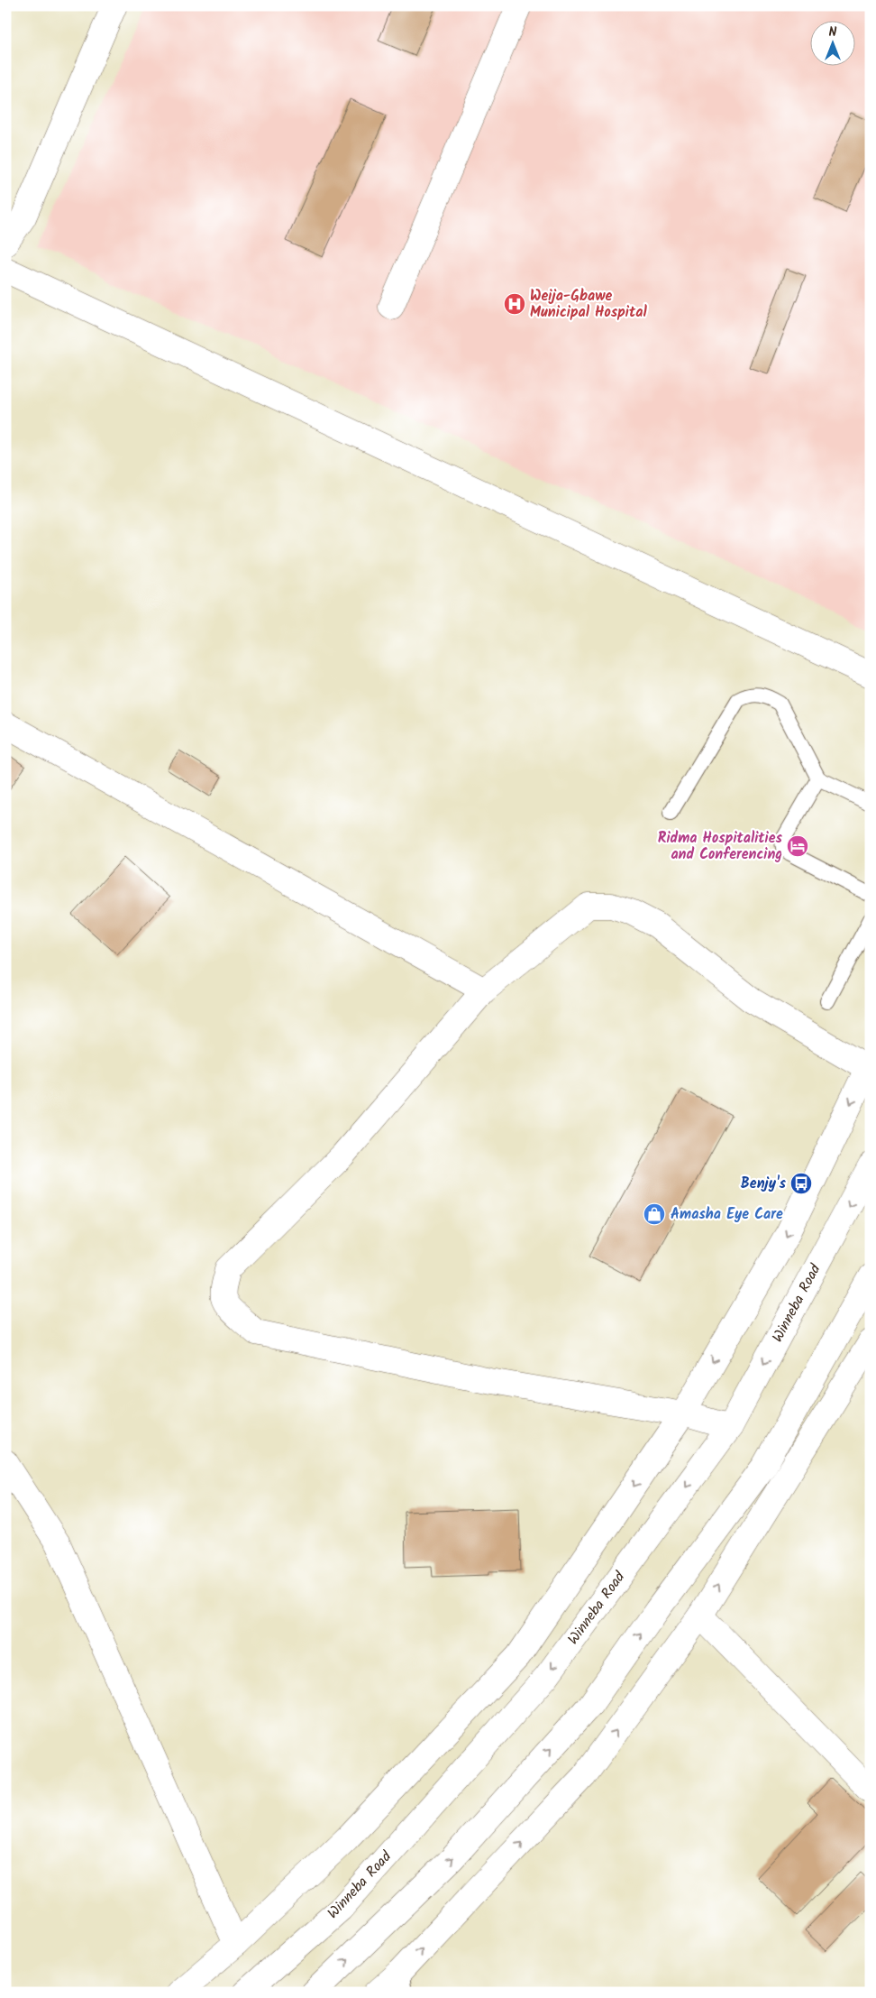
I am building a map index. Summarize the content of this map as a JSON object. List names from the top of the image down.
{
  "streets": {
    "main road": ["Winneba Road"]
  },
  "places": {
    "hospital": ["Weija-Gbawe Municipal Hospital"],
    "hotel": ["Ridma Hospitalities and Conferencing"],
    "bus stop": ["Benjy's"],
    "shop": ["Amasha Eye Care"]
  },
  "north": "top"
}
